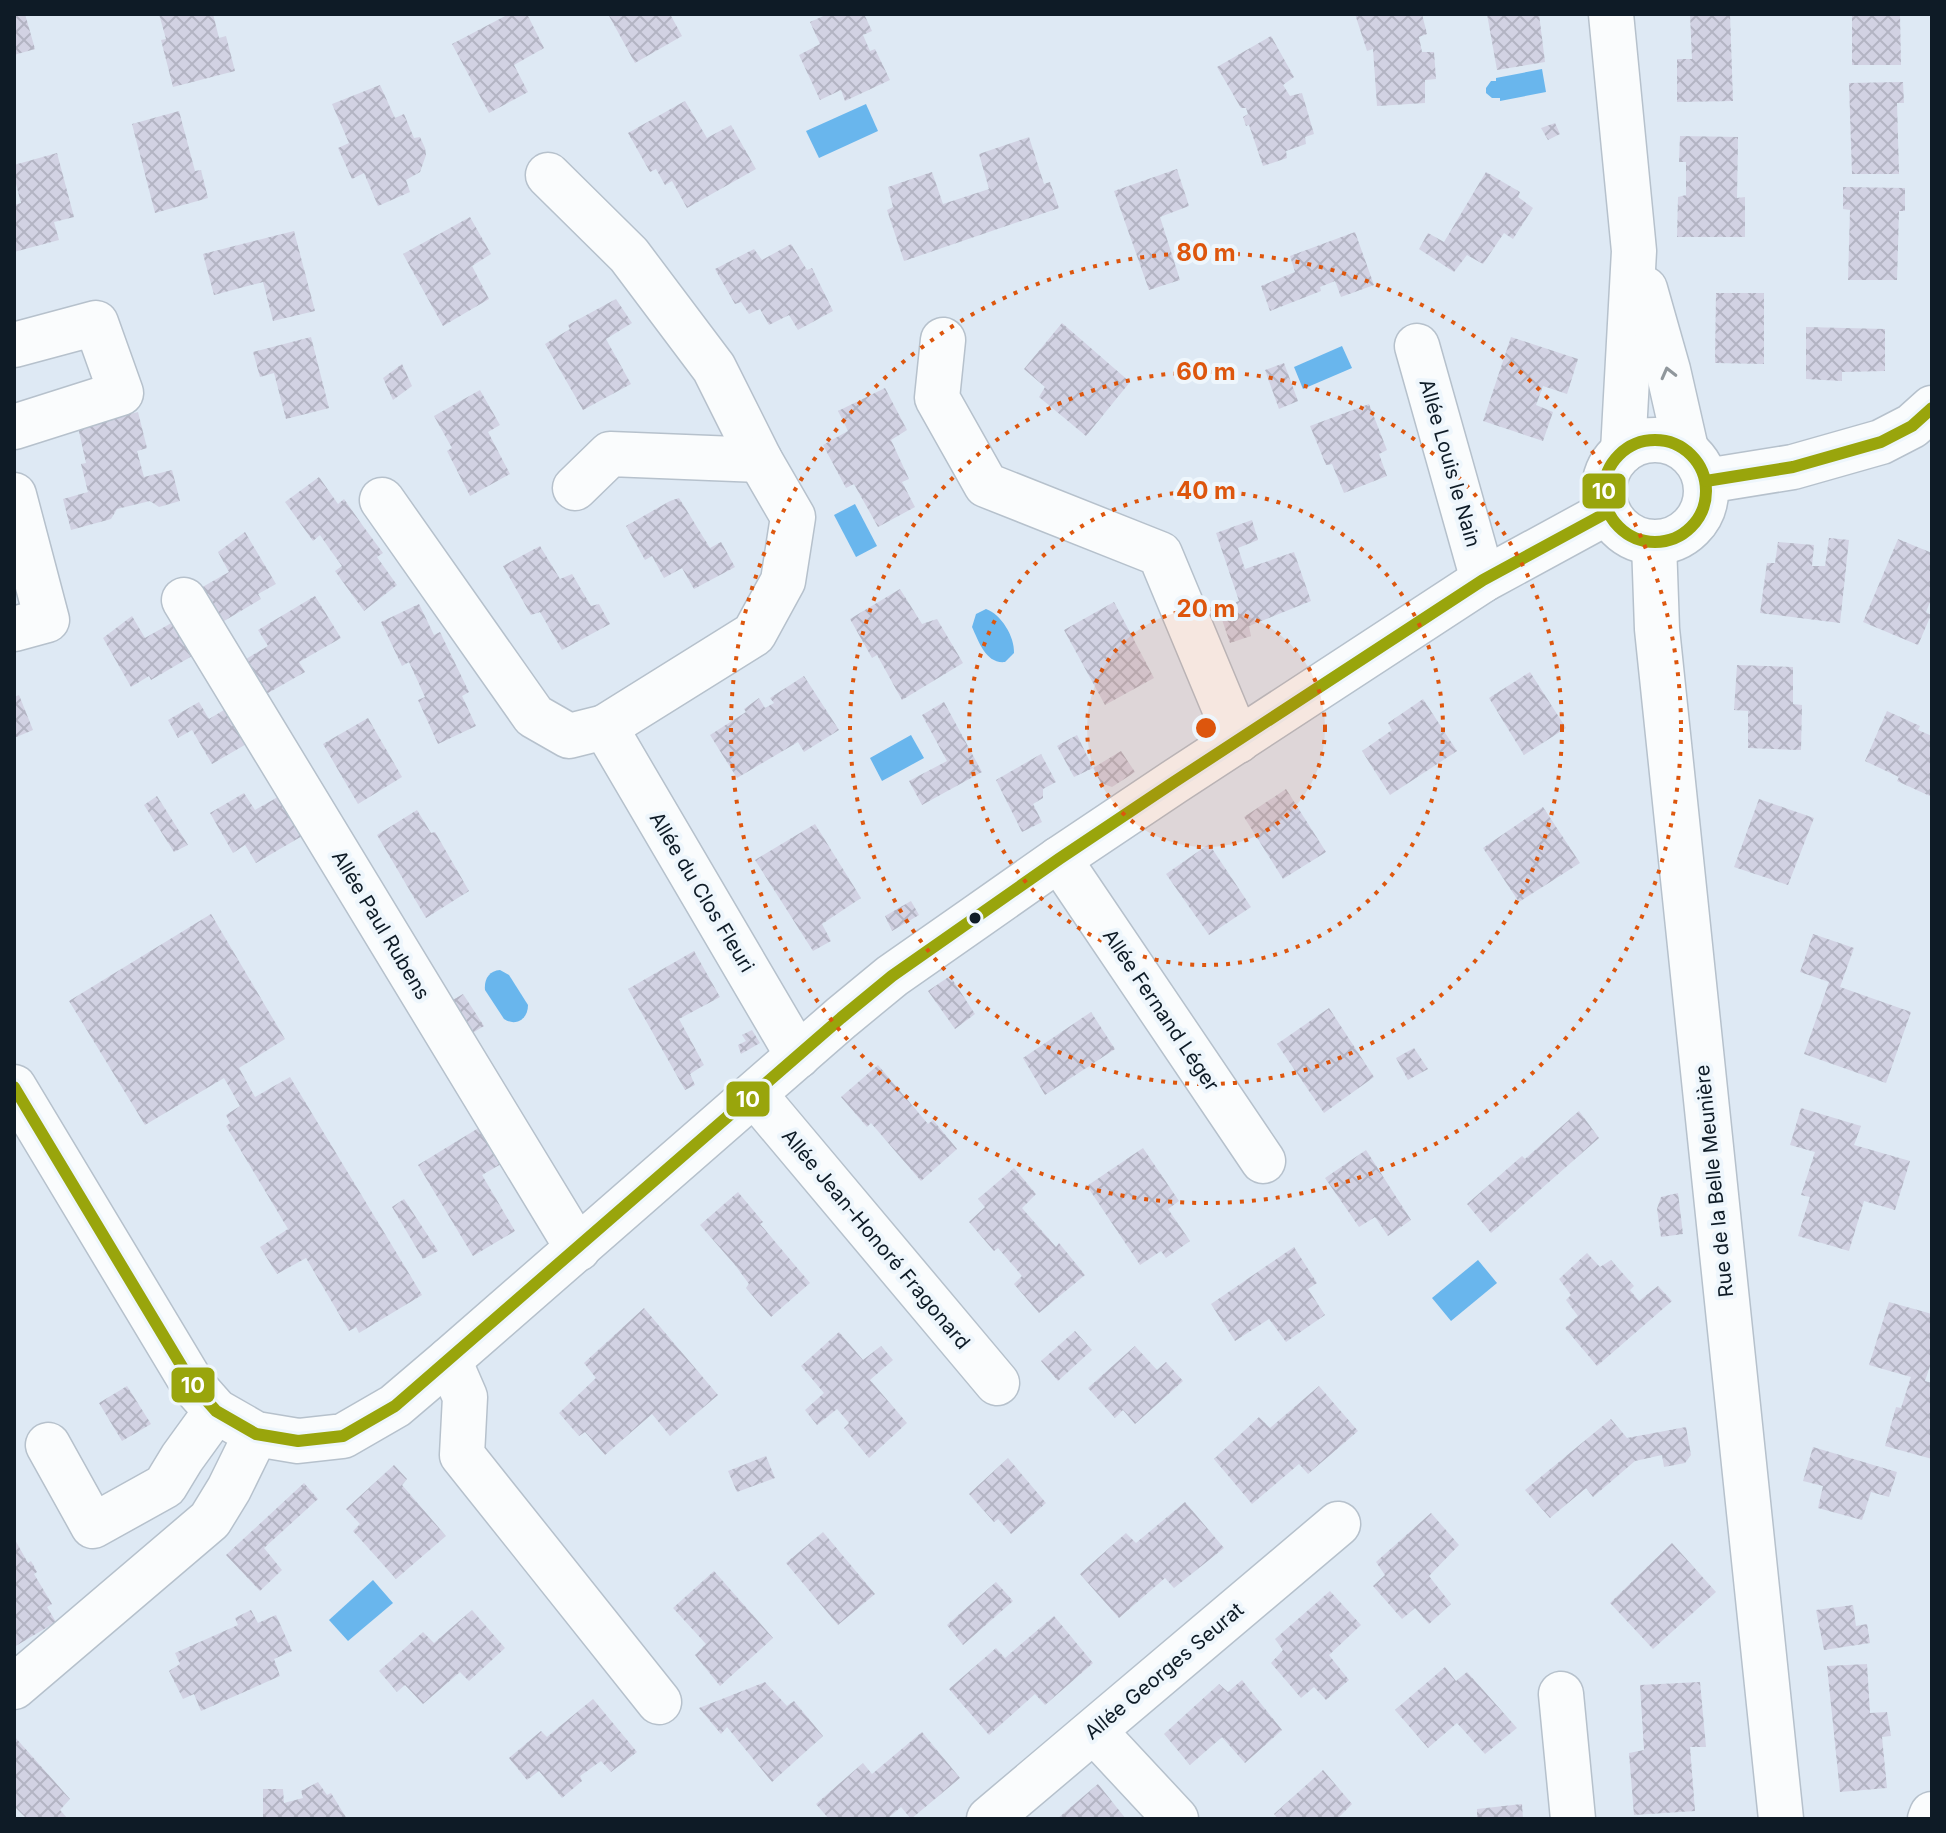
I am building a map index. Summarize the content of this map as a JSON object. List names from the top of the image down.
{
  "streets": {
    "street": [
      "Allée Louis le Nain",
      "Allée du Clos Fleuri",
      "Allée Paul Rubens",
      "Allée Fernand Léger",
      "Rue de la Belle Meunière",
      "Allée Jean-Honoré Fragonard",
      "Allée Georges Seurat"
    ]
  },
  "lines": ["transit line 10"],
  "rings": [
    "80 m",
    "60 m",
    "40 m",
    "20 m"
  ]
}
